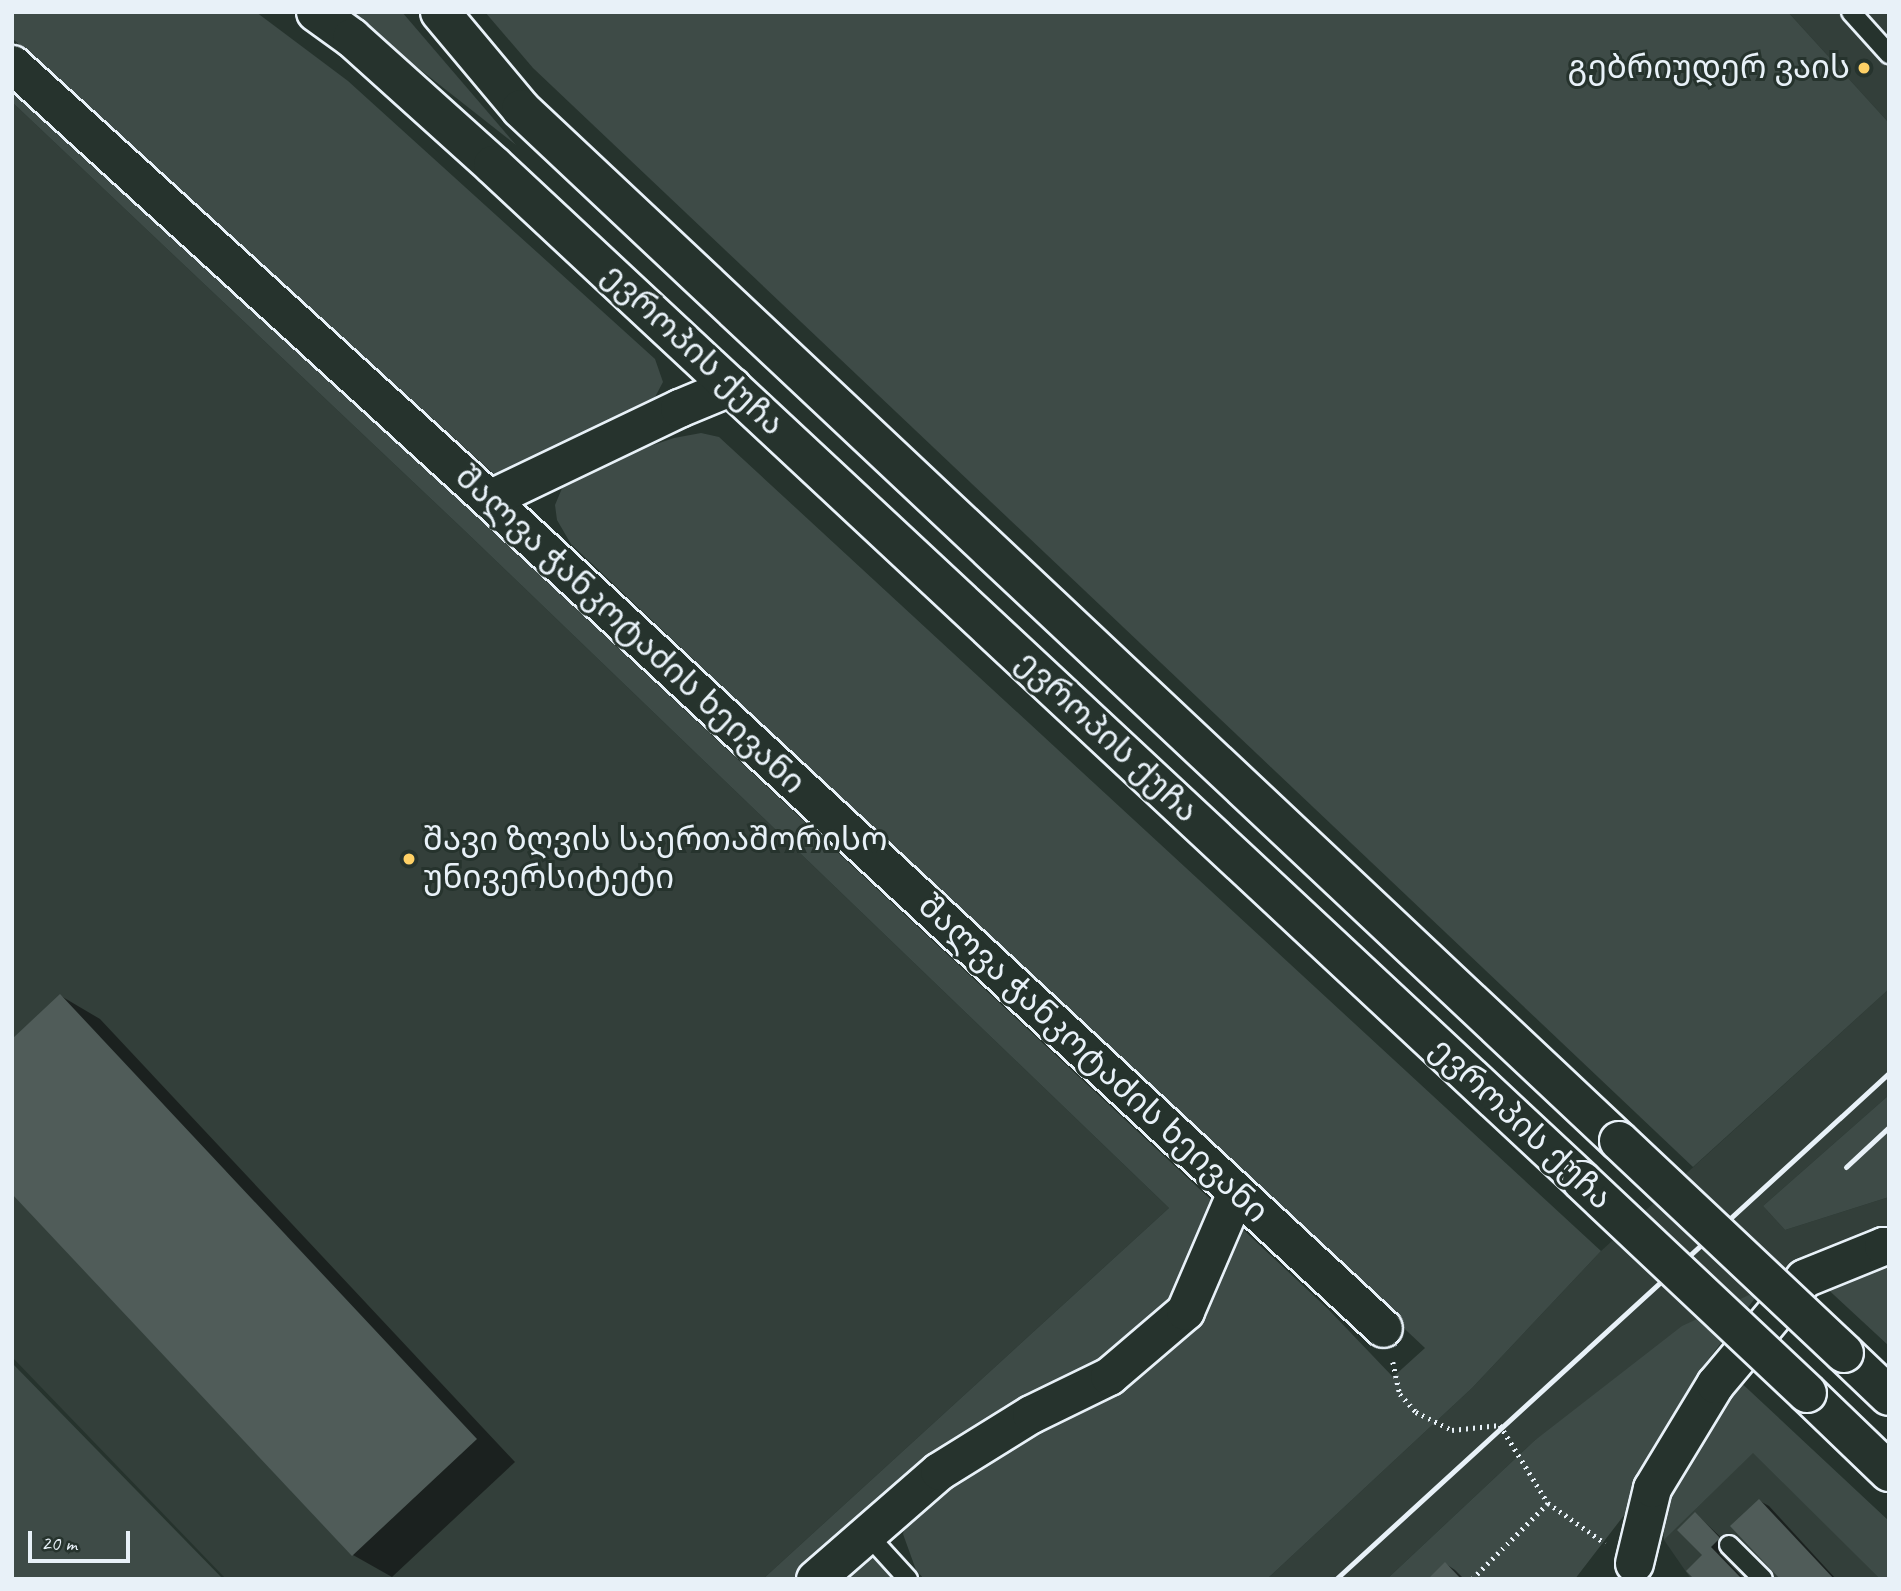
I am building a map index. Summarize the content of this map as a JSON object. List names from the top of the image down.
{
  "streets": {
    "main road": ["ევროპის ქუჩა"],
    "street": ["შალვა ჭანკოტაძის ხეივანი"]
  },
  "places": ["გებრიუდერ ვაის", "შავი ზღვის საერთაშორისო უნივერსიტეტი"],
  "scale_bar": "20 m"
}
